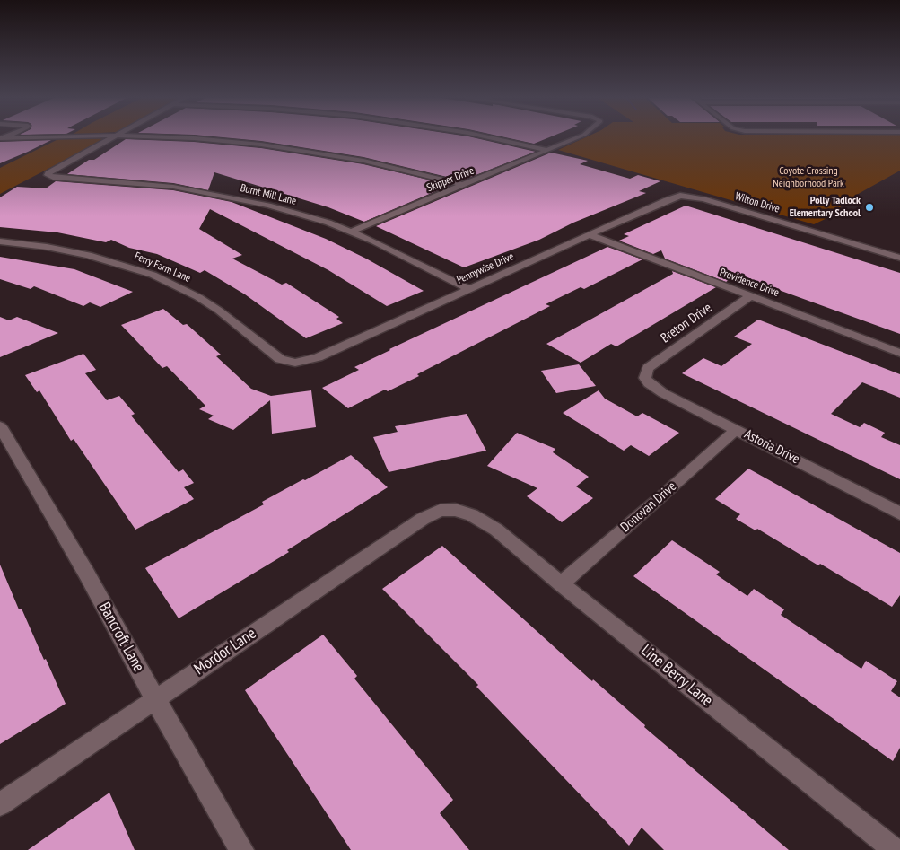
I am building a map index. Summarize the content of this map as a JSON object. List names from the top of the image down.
{
  "streets": {
    "street": [
      "Skipper Drive",
      "Burnt Mill Lane",
      "Wilton Drive",
      "Ferry Farm Lane",
      "Pennywise Drive",
      "Providence Drive",
      "Breton Drive",
      "Astoria Drive",
      "Donovan Drive",
      "Bancroft Lane",
      "Mordor Lane",
      "Line Berry Lane"
    ]
  },
  "crossings": [
    ["Skipper Drive", "Burnt Mill Lane"],
    ["Burnt Mill Lane", "Pennywise Drive"],
    ["Wilton Drive", "Pennywise Drive"],
    ["Ferry Farm Lane", "Pennywise Drive"],
    ["Pennywise Drive", "Providence Drive"],
    ["Providence Drive", "Breton Drive"],
    ["Breton Drive", "Astoria Drive"],
    ["Astoria Drive", "Donovan Drive"],
    ["Donovan Drive", "Line Berry Lane"],
    ["Bancroft Lane", "Mordor Lane"],
    ["Mordor Lane", "Line Berry Lane"]
  ],
  "parks": ["Coyote Crossing Neighborhood Park"],
  "places": ["Polly Tadlock Elementary School"]
}
